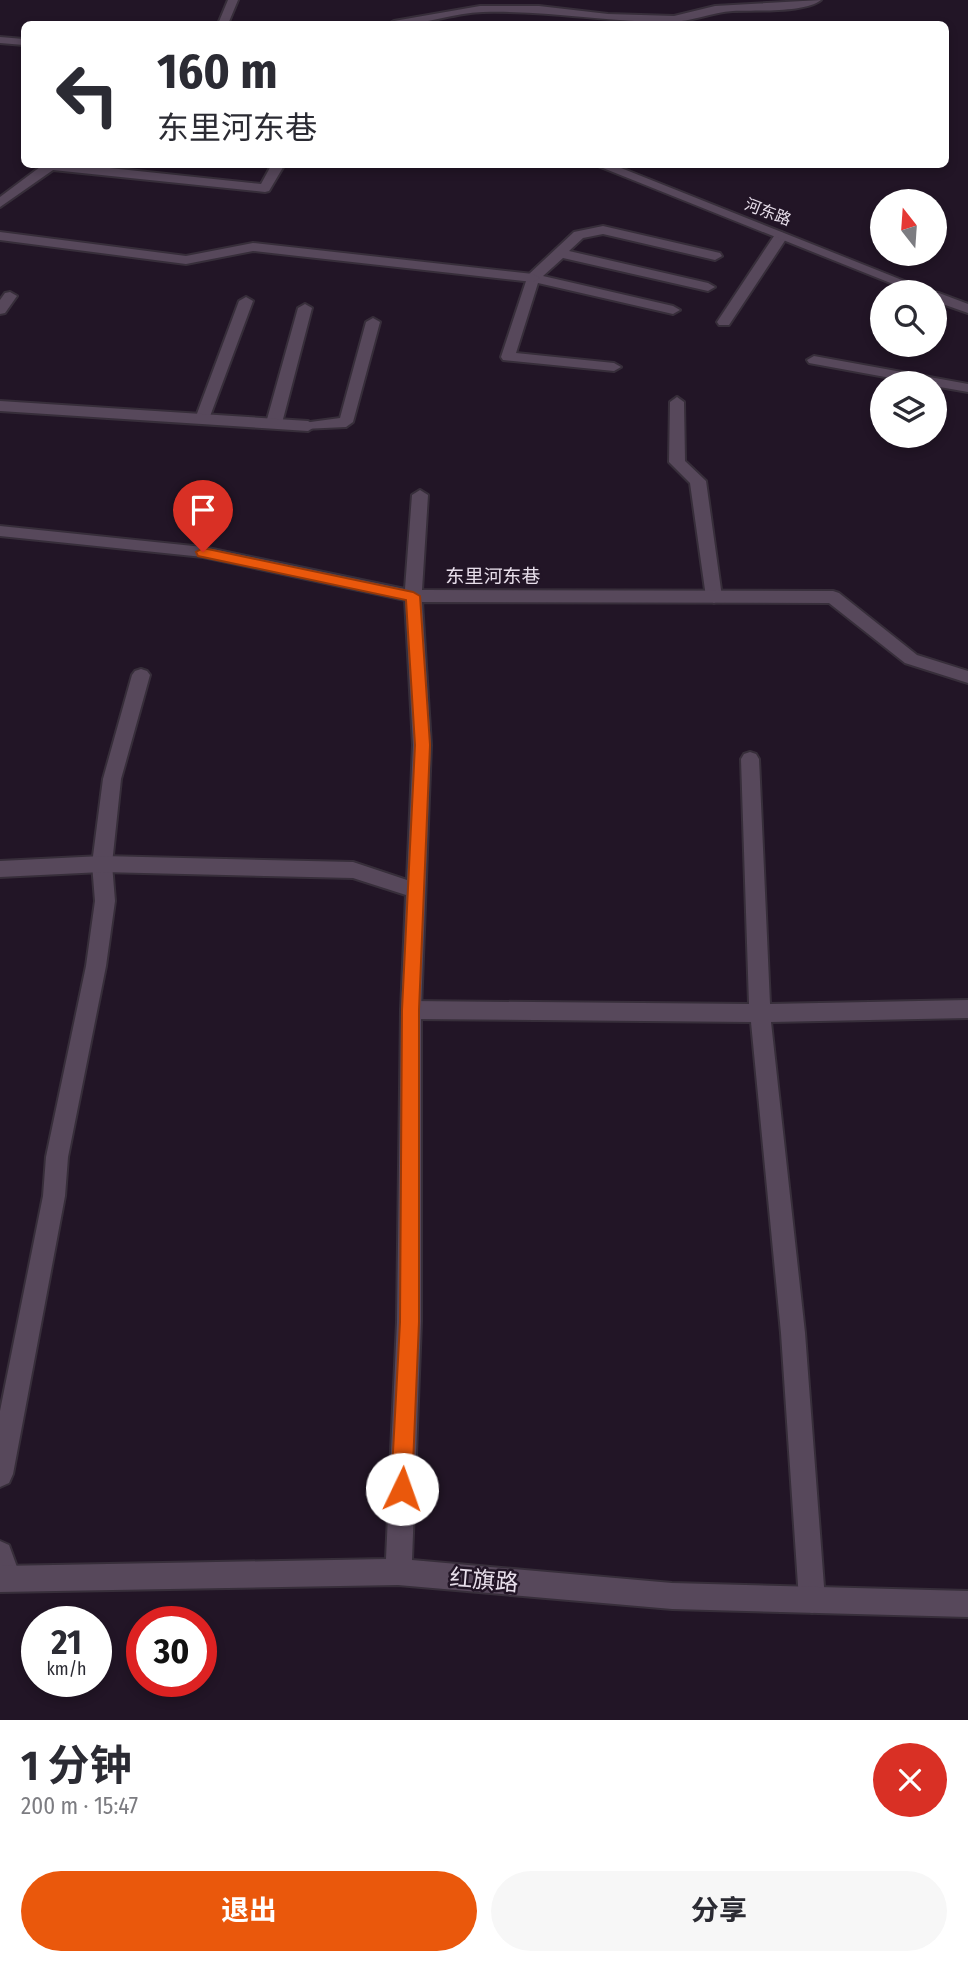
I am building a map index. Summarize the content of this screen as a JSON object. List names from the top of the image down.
{
  "streets": {
    "street": ["河东路", "东里河东巷", "红旗路"]
  },
  "north": "top",
  "page": {
    "turn": ["160 m", "东里河东巷"],
    "speed": "21 km/h",
    "limit": "30",
    "heading": ["1 分钟", "200 m · 15:47"],
    "buttons": ["退出", "分享"]
  }
}
